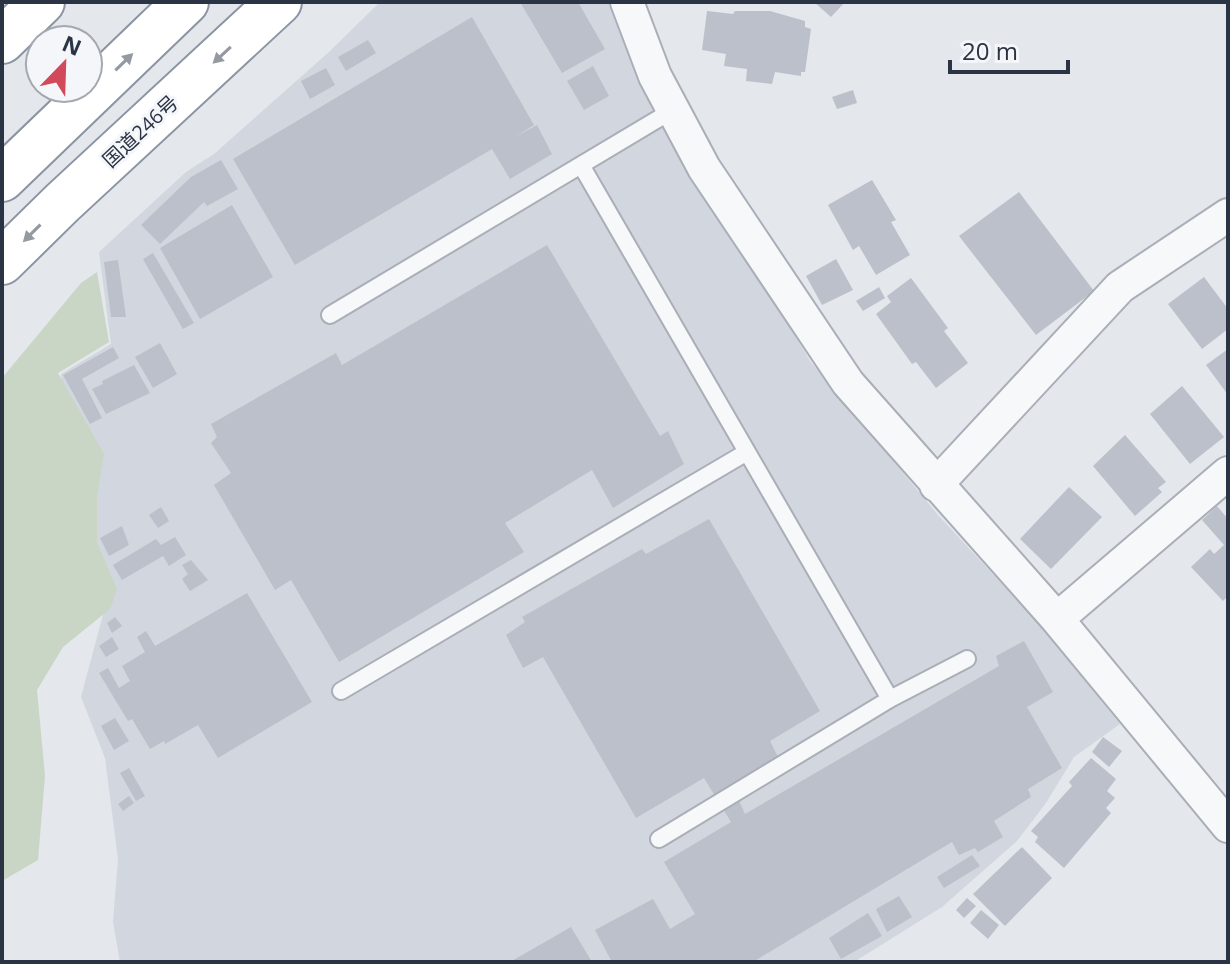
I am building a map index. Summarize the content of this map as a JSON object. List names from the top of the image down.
{
  "streets": {
    "highway": ["国道246号"]
  },
  "scale_bar": "20 m",
  "north": "top right"
}
